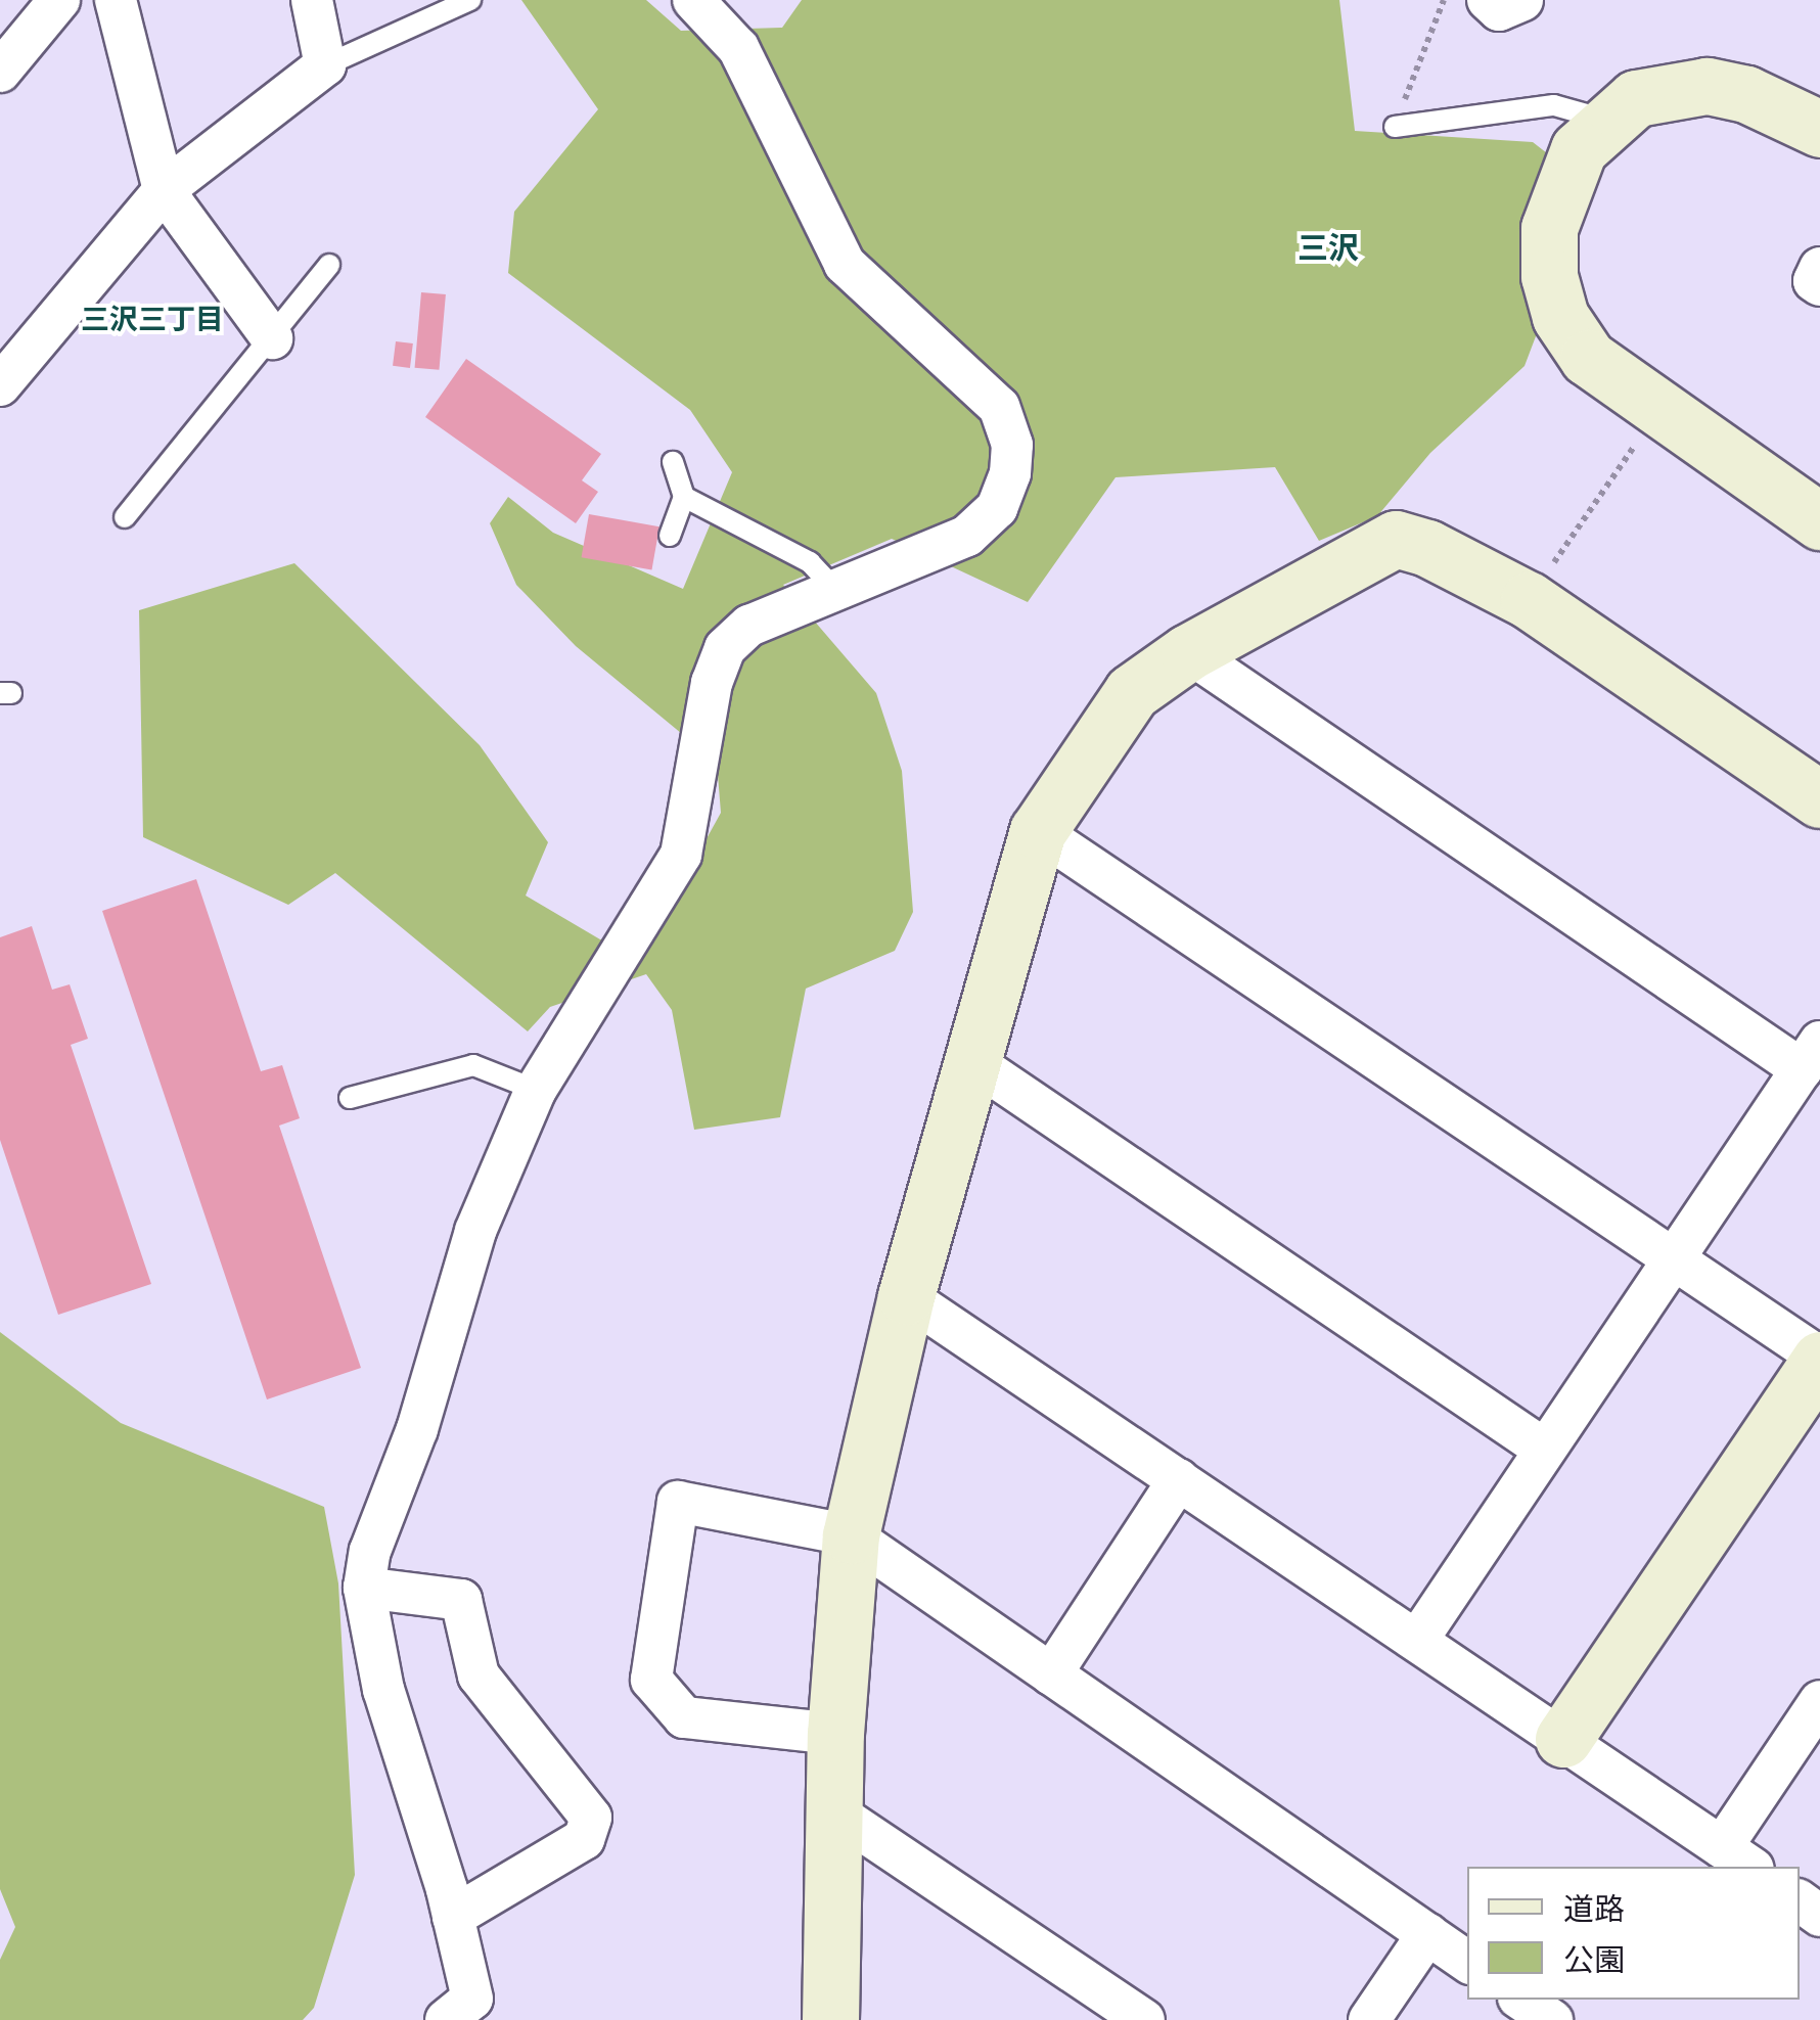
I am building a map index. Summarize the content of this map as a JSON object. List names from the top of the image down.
{
  "districts": ["三沢", "三沢三丁目"],
  "legend": ["道路", "公園"]
}
